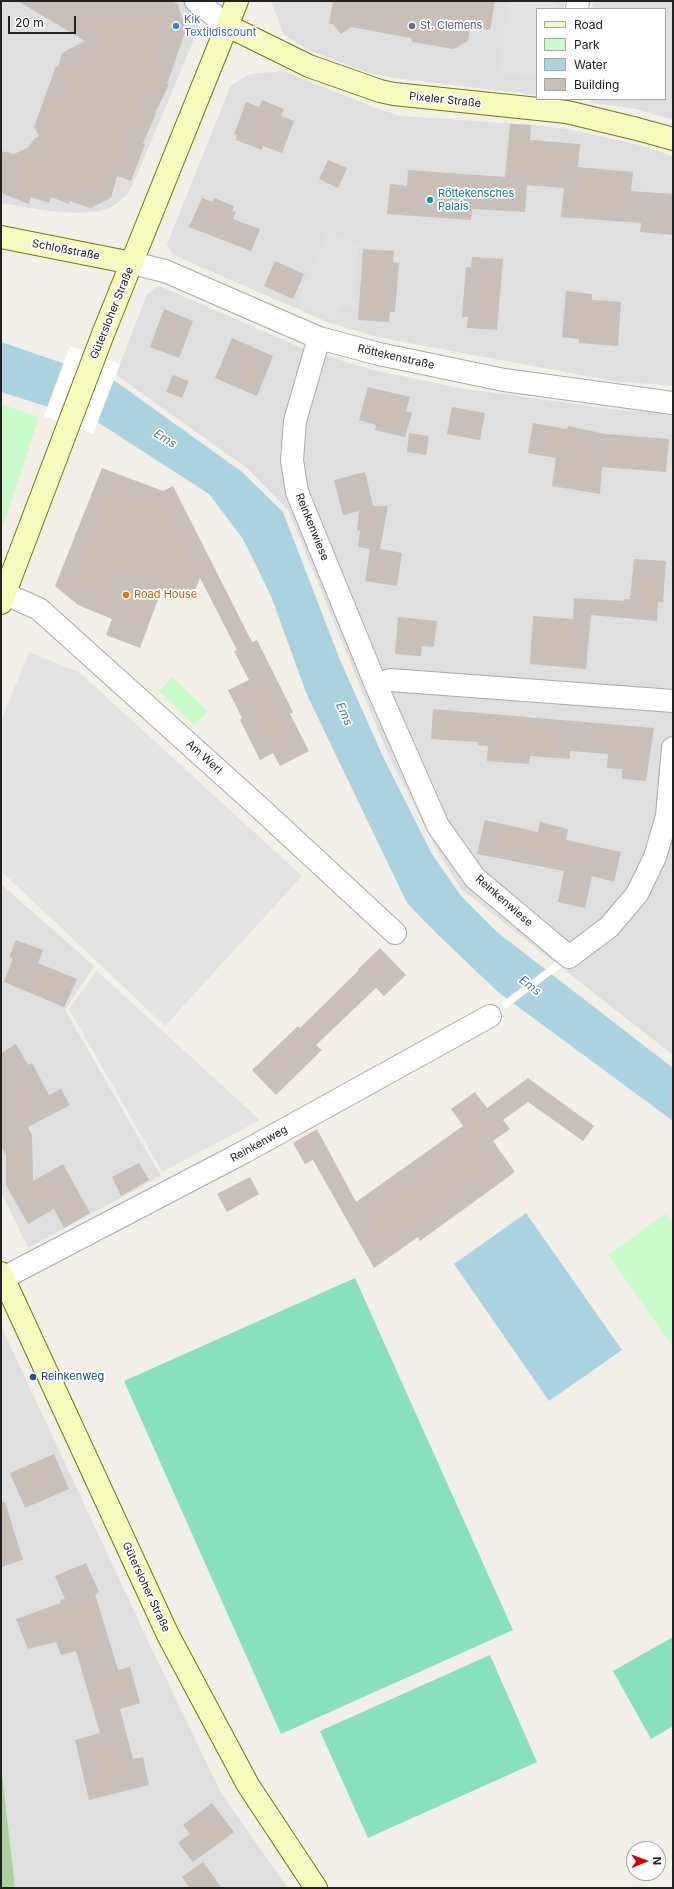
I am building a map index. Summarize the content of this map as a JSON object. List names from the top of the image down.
{
  "streets": {
    "main road": ["Pixeler Straße", "Schloßstraße", "Gütersloher Straße"],
    "street": [
      "Röttekenstraße",
      "Reinkenwiese",
      "Am Werl",
      "Reinkenweg"
    ]
  },
  "crossings": [
    ["Pixeler Straße", "Gütersloher Straße"],
    ["Schloßstraße", "Gütersloher Straße"],
    ["Schloßstraße", "Röttekenstraße"],
    ["Gütersloher Straße", "Röttekenstraße"],
    ["Gütersloher Straße", "Am Werl"],
    ["Gütersloher Straße", "Reinkenweg"],
    ["Röttekenstraße", "Reinkenwiese"]
  ],
  "water": ["Ems"],
  "places": [
    "Kik Textildiscount",
    "St. Clemens",
    "Röttekensches Palais",
    "Road House",
    "Reinkenweg"
  ],
  "legend": [
    "Road",
    "Park",
    "Water",
    "Building"
  ],
  "scale_bar": "20 m",
  "north": "right"
}
